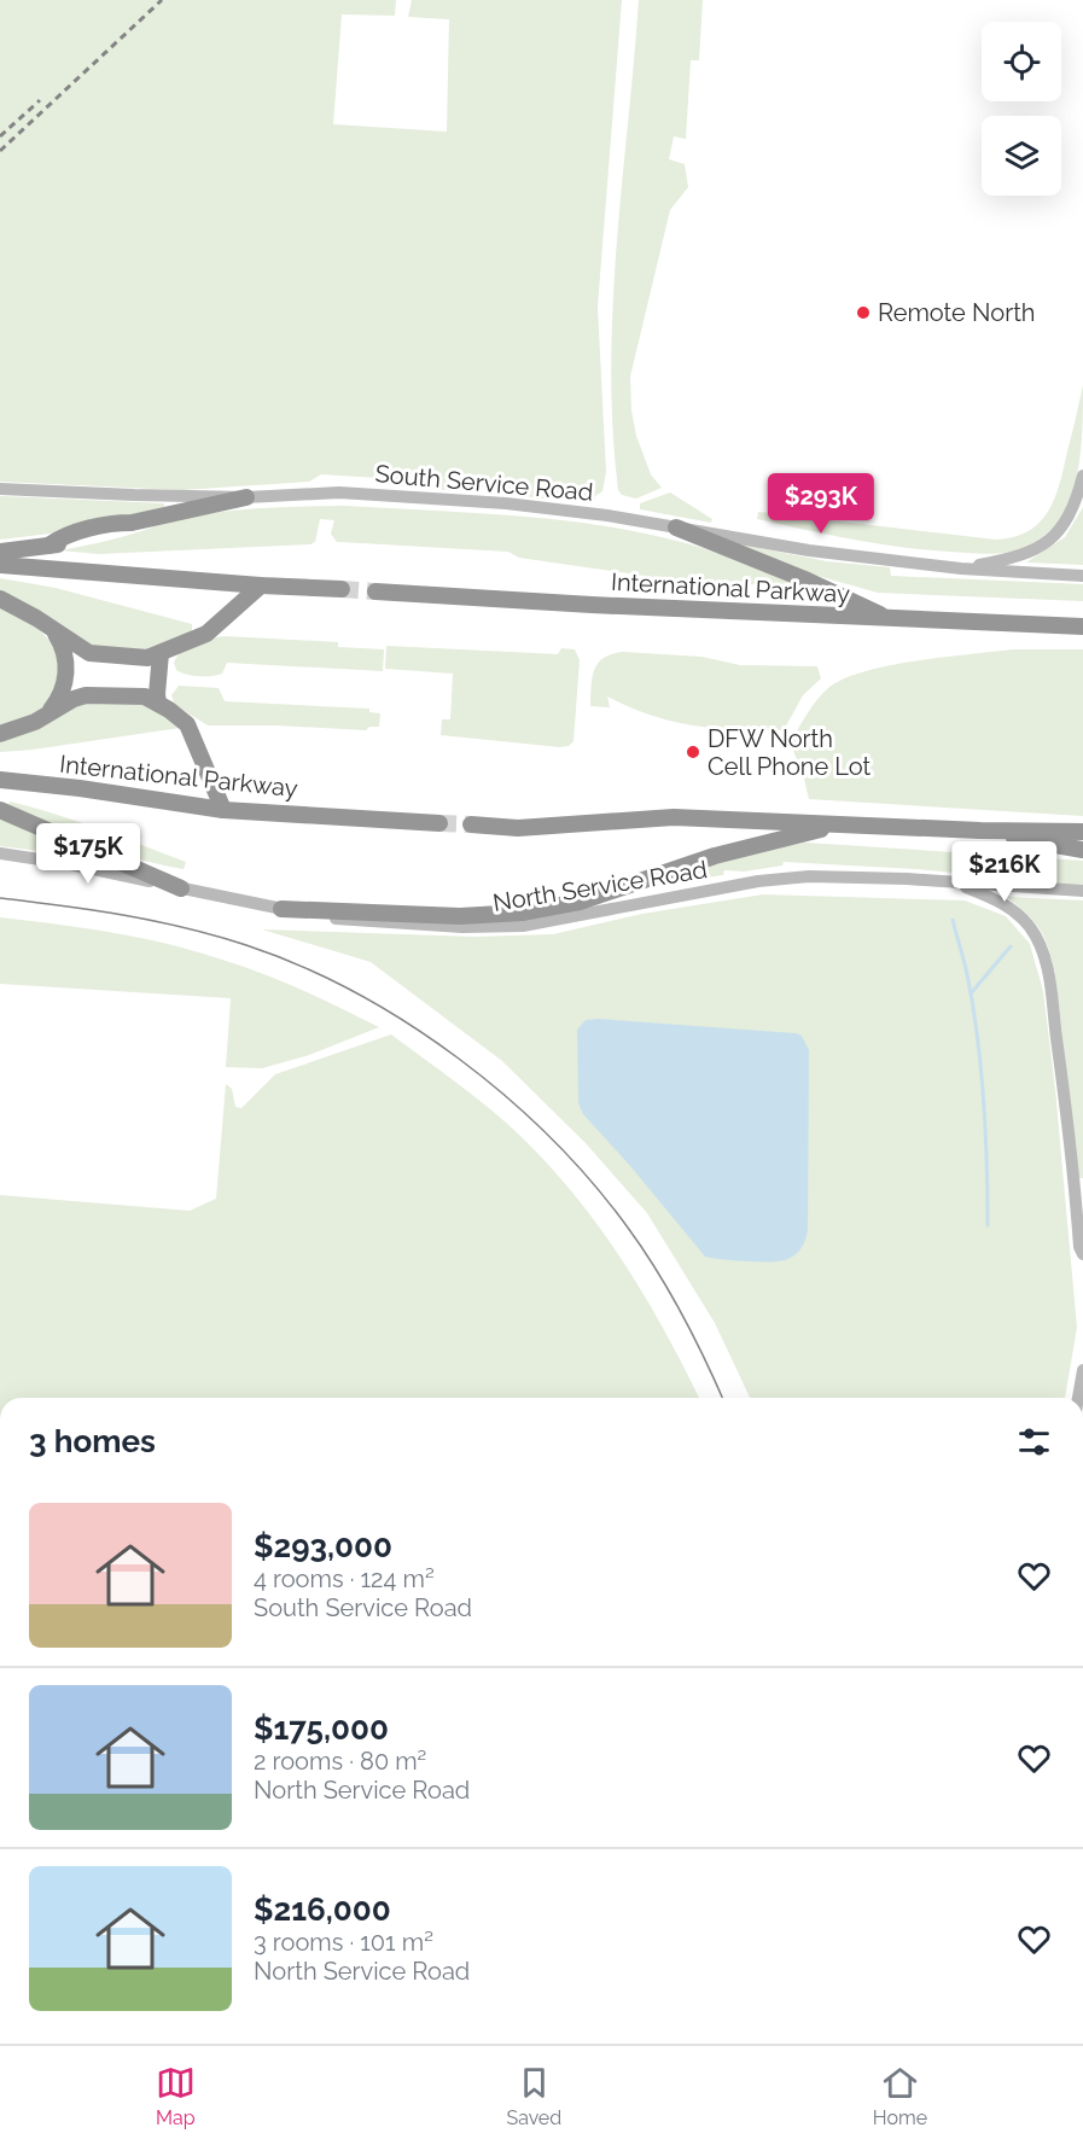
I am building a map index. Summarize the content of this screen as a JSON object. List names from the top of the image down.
{
  "streets": {
    "highway": ["International Parkway"],
    "main road": ["South Service Road", "North Service Road"]
  },
  "places": ["Remote North", "DFW North Cell Phone Lot"],
  "page": {
    "price": ["$293K", "$175K", "$216K"],
    "heading": "3 homes",
    "list": [
      {
        "name": "$293,000",
        "note": "4 rooms · 124 m² · South Service Road"
      },
      {
        "name": "$175,000",
        "note": "2 rooms · 80 m² · North Service Road"
      },
      {
        "name": "$216,000",
        "note": "3 rooms · 101 m² · North Service Road"
      }
    ],
    "tabs": ["Map", "Saved", "Home"]
  }
}
